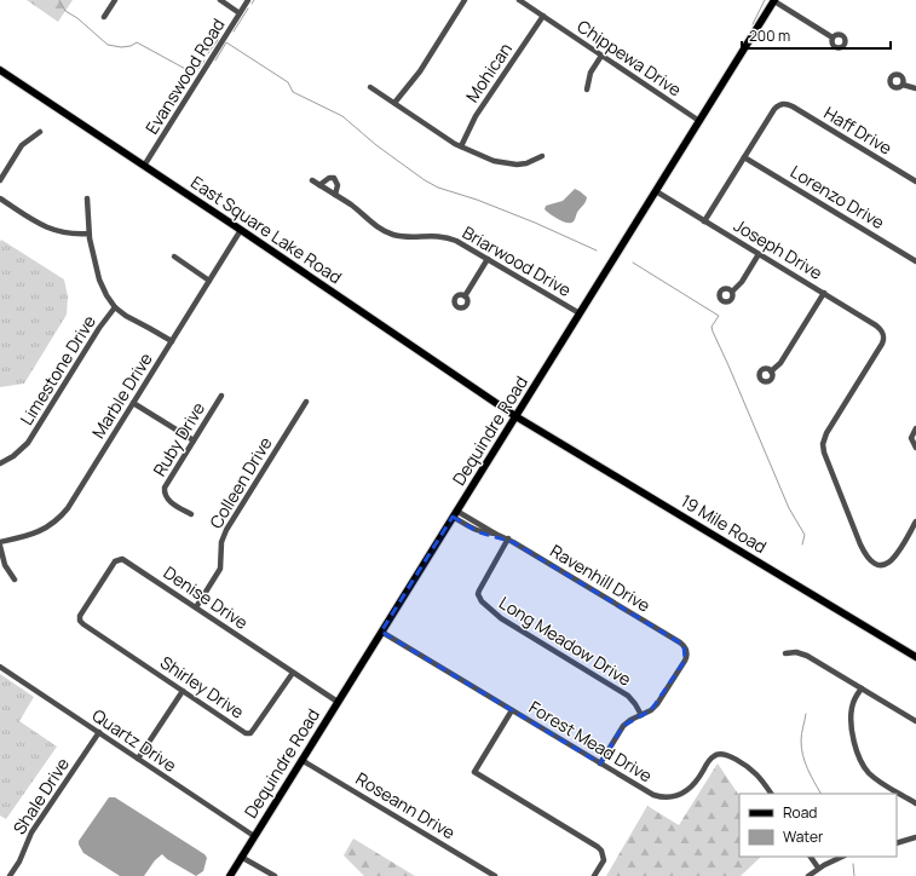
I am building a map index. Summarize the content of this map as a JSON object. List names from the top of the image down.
{
  "streets": {
    "main road": ["East Square Lake Road", "Dequindre Road", "19 Mile Road"],
    "street": [
      "Chippewa Drive",
      "Mohican",
      "Evanswood Road",
      "Haff Drive",
      "Lorenzo Drive",
      "Joseph Drive",
      "Briarwood Drive",
      "Limestone Drive",
      "Marble Drive",
      "Ruby Drive",
      "Colleen Drive",
      "Ravenhill Drive",
      "Denise Drive",
      "Long Meadow Drive",
      "Shirley Drive",
      "Quartz Drive",
      "Forest Mead Drive",
      "Shale Drive",
      "Roseann Drive"
    ]
  },
  "crossings": [
    ["Chippewa Drive", "Mohican"],
    ["Chippewa Drive", "Dequindre Road"],
    ["Evanswood Road", "East Square Lake Road"],
    ["Haff Drive", "Lorenzo Drive"],
    ["East Square Lake Road", "Marble Drive"],
    ["East Square Lake Road", "Dequindre Road"],
    ["East Square Lake Road", "19 Mile Road"],
    ["Joseph Drive", "Dequindre Road"],
    ["Briarwood Drive", "Dequindre Road"],
    ["Dequindre Road", "19 Mile Road"],
    ["Dequindre Road", "Ravenhill Drive"],
    ["Dequindre Road", "Denise Drive"],
    ["Dequindre Road", "Quartz Drive"],
    ["Dequindre Road", "Forest Mead Drive"],
    ["Dequindre Road", "Roseann Drive"],
    ["Colleen Drive", "Denise Drive"],
    ["Ravenhill Drive", "Long Meadow Drive"],
    ["Denise Drive", "Shirley Drive"],
    ["Quartz Drive", "Shale Drive"]
  ],
  "legend": ["Road", "Water"],
  "scale_bar": "200 m"
}
